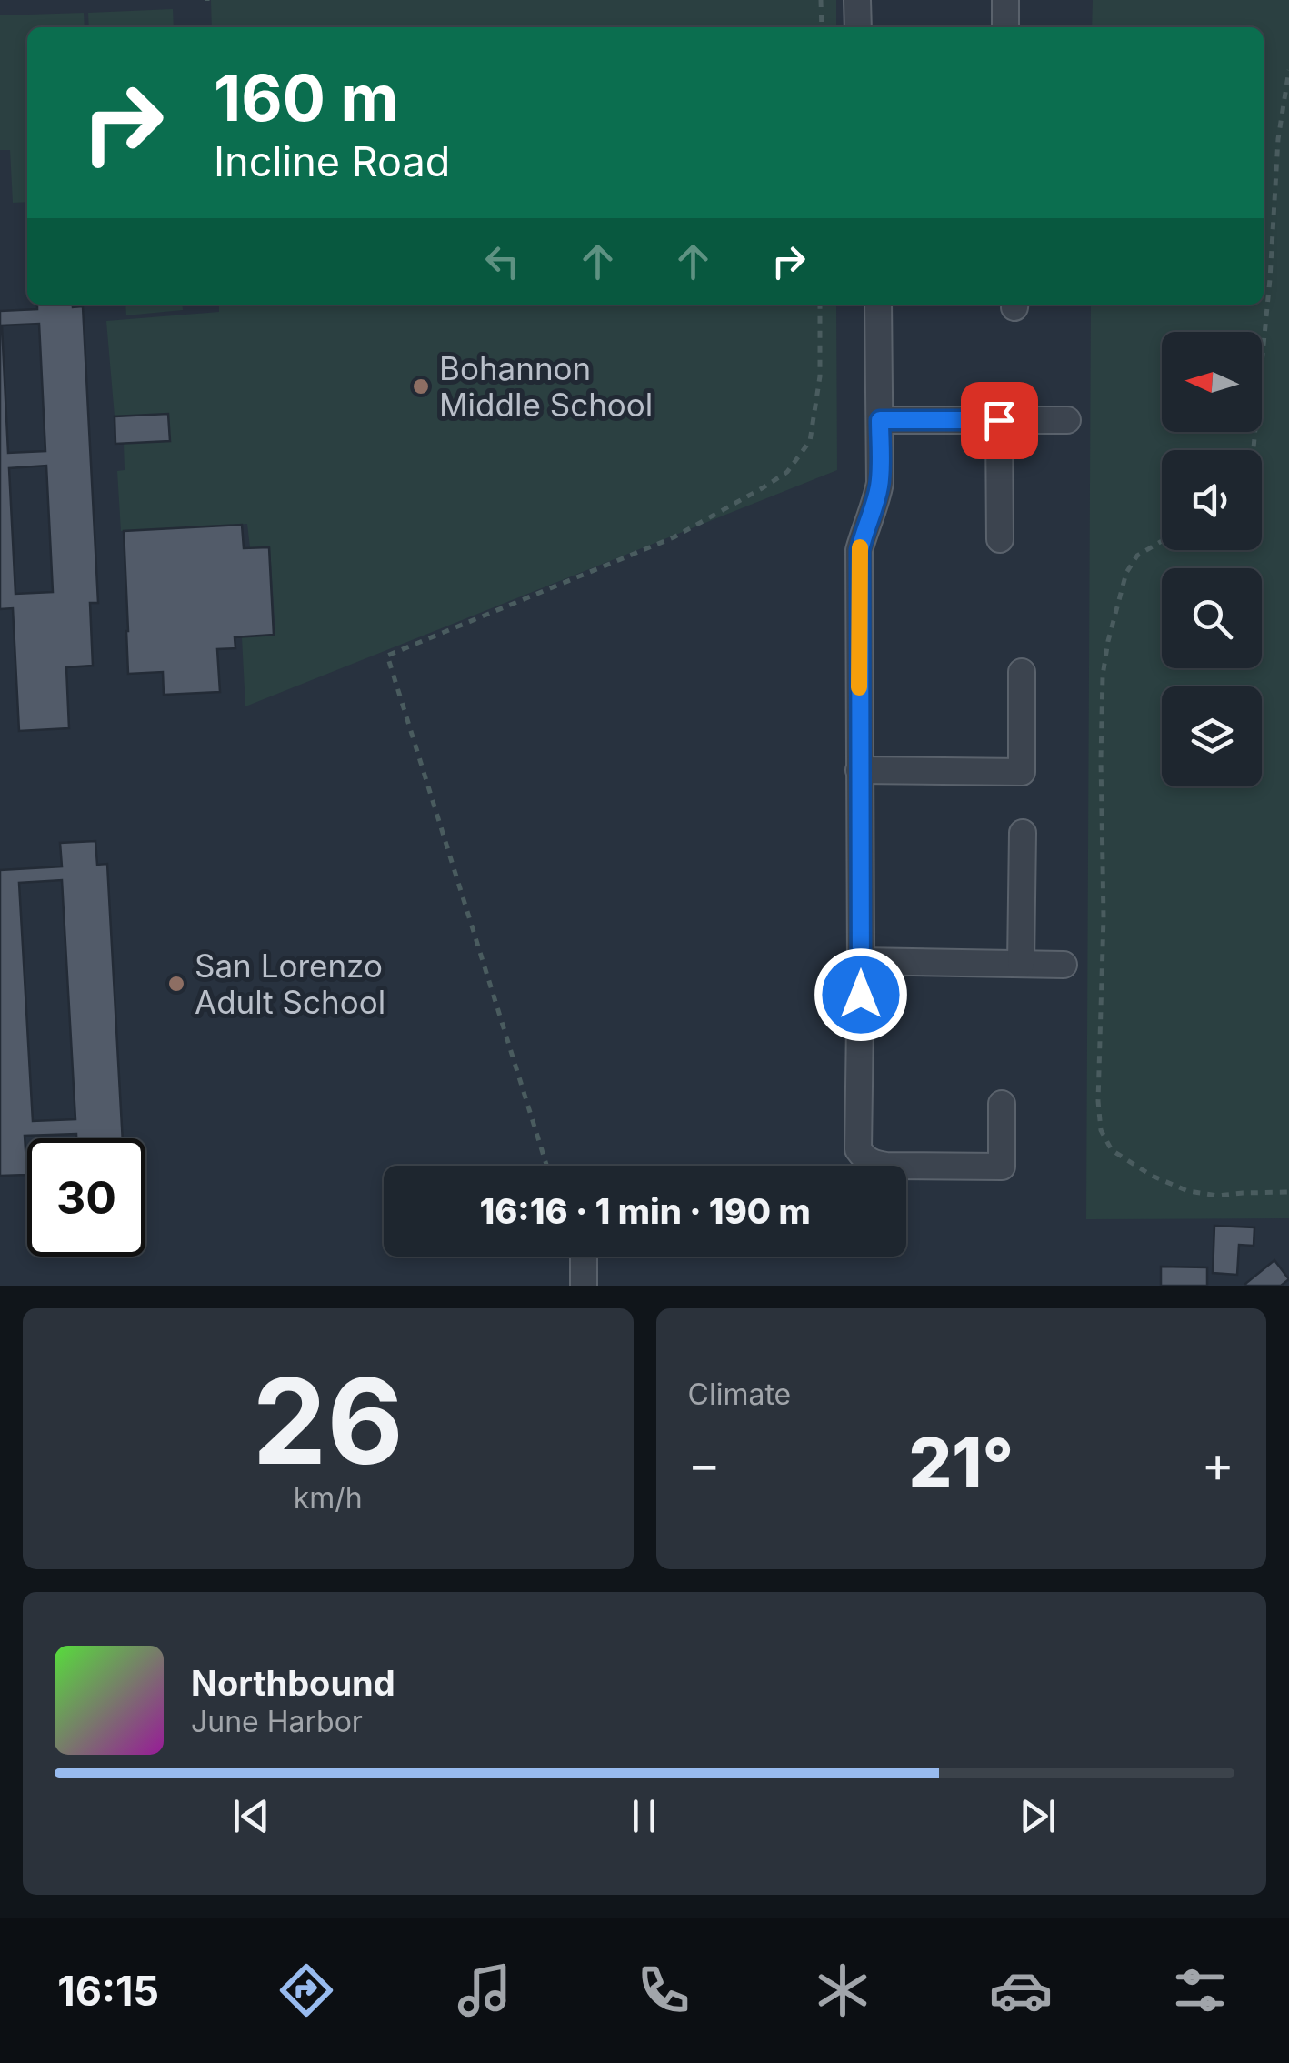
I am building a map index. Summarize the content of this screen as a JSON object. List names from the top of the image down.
{
  "places": ["Bohannon Middle School", "San Lorenzo Adult School"],
  "north": "left",
  "page": {
    "turn": ["160 m", "Incline Road"],
    "limit": "30",
    "trip": "16:16 · 1 min · 190 m",
    "tile": [
      ["26", "km/h"],
      "Climate"
    ],
    "heat": ["−", "21°", "+"],
    "song": ["Northbound", "June Harbor"],
    "tabs": "16:15"
  }
}
